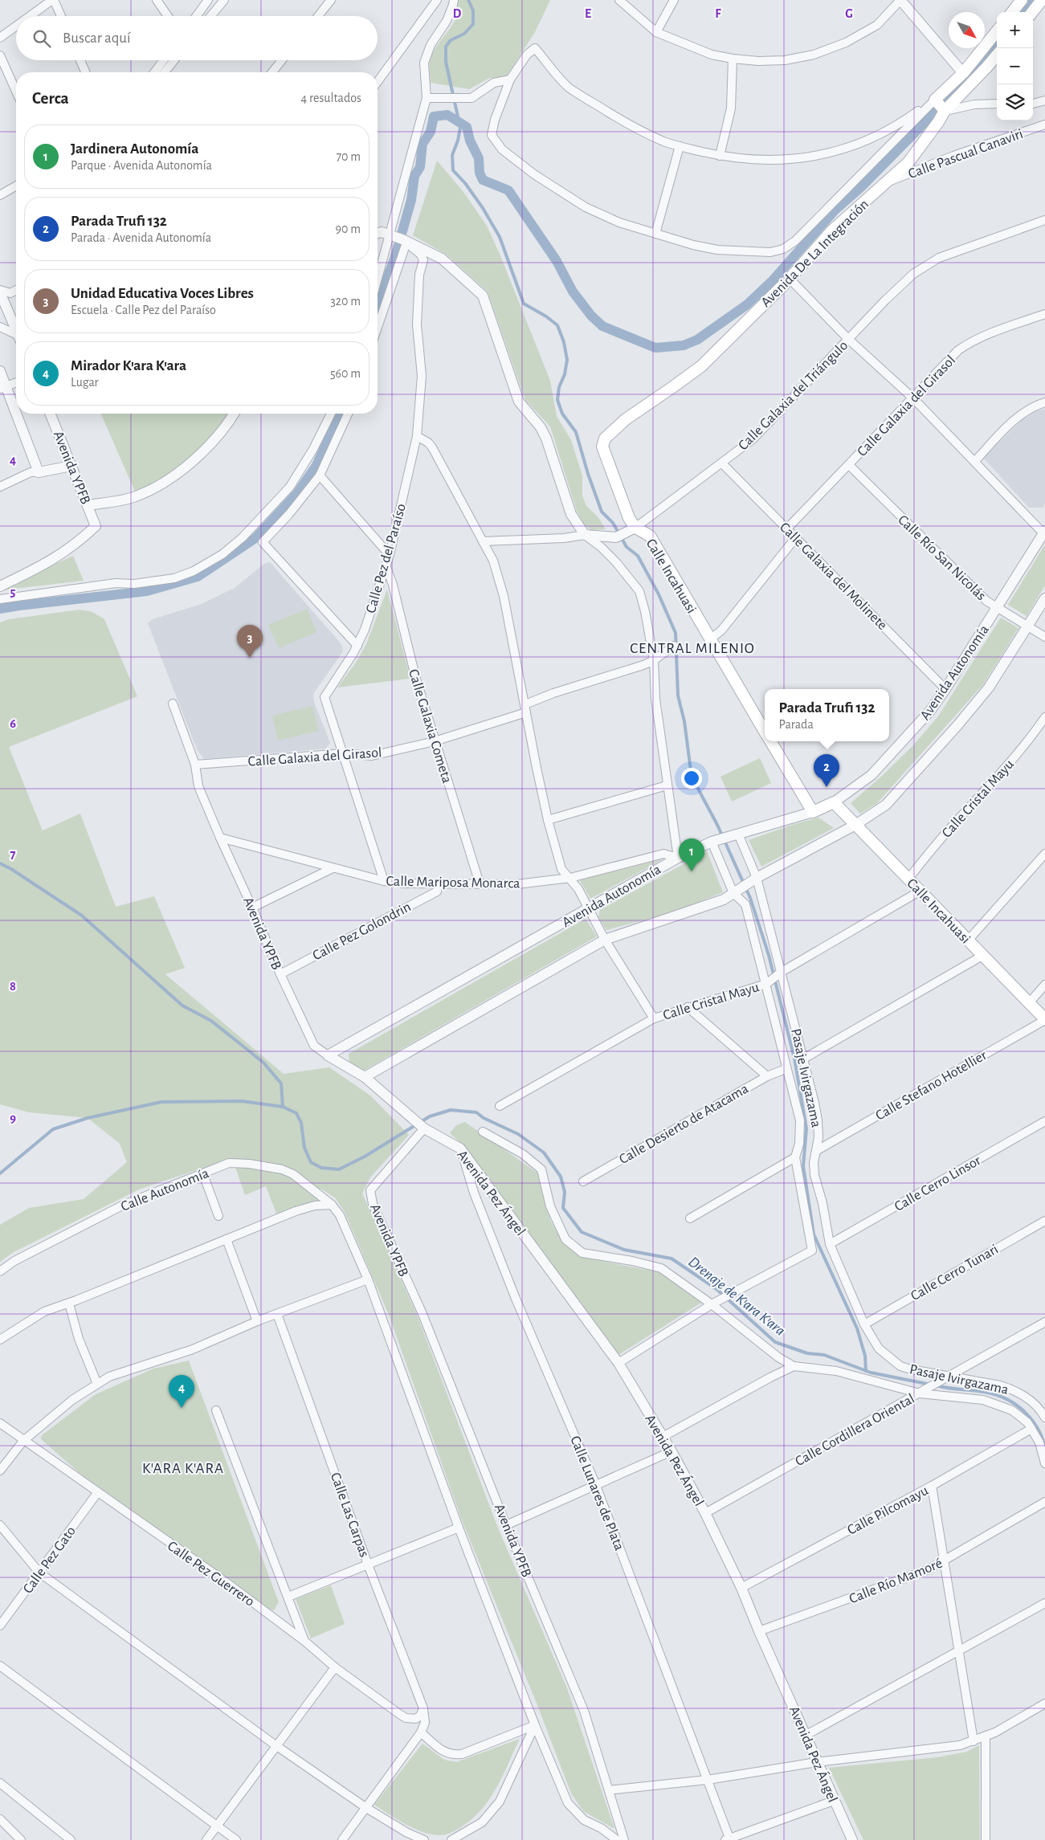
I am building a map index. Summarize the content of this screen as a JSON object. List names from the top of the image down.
{
  "streets": {
    "main road": ["Avenida De La Integración", "Calle Incahuasi", "Avenida Autonomía"],
    "street": [
      "Calle Pascual Canaviri",
      "Calle Galaxia del Triángulo",
      "Calle Galaxia del Girasol",
      "Avenida YPFB",
      "Calle Río San Nicolás",
      "Calle Pez del Paraíso",
      "Calle Galaxia del Molinete",
      "Calle Galaxia Cometa",
      "Calle Cristal Mayu",
      "Calle Mariposa Monarca",
      "Calle Pez Golondrin",
      "Pasaje Ivirgazama",
      "Calle Stefano Hotellier",
      "Calle Desierto de Atacama",
      "Calle Cerro Linsor",
      "Calle Autonomía",
      "Avenida Pez Ángel",
      "Calle Cerro Tunari",
      "Calle Cordillera Oriental",
      "Calle Lunares de Plata",
      "Calle Pilcomayu",
      "Calle Las Carpas",
      "Calle Pez Gato",
      "Calle Pez Guerrero",
      "Calle Río Mamoré"
    ]
  },
  "crossings": [
    ["Calle Pascual Canaviri", "Avenida De La Integración"],
    ["Avenida De La Integración", "Calle Incahuasi"],
    ["Calle Galaxia del Triángulo", "Calle Incahuasi"],
    ["Calle Galaxia del Triángulo", "Calle Galaxia del Molinete"],
    ["Calle Galaxia del Girasol", "Avenida YPFB"],
    ["Calle Galaxia del Girasol", "Calle Río San Nicolás"],
    ["Calle Galaxia del Girasol", "Calle Pez del Paraíso"],
    ["Calle Galaxia del Girasol", "Calle Galaxia del Molinete"],
    ["Calle Galaxia del Girasol", "Calle Galaxia Cometa"],
    ["Avenida YPFB", "Avenida Autonomía"],
    ["Avenida YPFB", "Calle Mariposa Monarca"],
    ["Avenida YPFB", "Calle Pez Golondrin"],
    ["Avenida YPFB", "Avenida Pez Ángel"],
    ["Calle Río San Nicolás", "Avenida Autonomía"],
    ["Calle Pez del Paraíso", "Calle Galaxia Cometa"],
    ["Calle Pez del Paraíso", "Calle Mariposa Monarca"],
    ["Calle Incahuasi", "Avenida Autonomía"],
    ["Calle Incahuasi", "Calle Cristal Mayu"],
    ["Calle Incahuasi", "Calle Stefano Hotellier"],
    ["Calle Galaxia del Molinete", "Avenida Autonomía"],
    ["Avenida Autonomía", "Calle Mariposa Monarca"],
    ["Avenida Autonomía", "Pasaje Ivirgazama"],
    ["Calle Galaxia Cometa", "Calle Mariposa Monarca"],
    ["Calle Cristal Mayu", "Pasaje Ivirgazama"],
    ["Calle Mariposa Monarca", "Calle Pez Golondrin"],
    ["Pasaje Ivirgazama", "Calle Stefano Hotellier"],
    ["Pasaje Ivirgazama", "Calle Desierto de Atacama"],
    ["Pasaje Ivirgazama", "Calle Cerro Linsor"],
    ["Pasaje Ivirgazama", "Calle Cerro Tunari"],
    ["Pasaje Ivirgazama", "Calle Cordillera Oriental"],
    ["Pasaje Ivirgazama", "Calle Pilcomayu"],
    ["Avenida Pez Ángel", "Calle Cordillera Oriental"],
    ["Avenida Pez Ángel", "Calle Lunares de Plata"],
    ["Avenida Pez Ángel", "Calle Pilcomayu"],
    ["Avenida Pez Ángel", "Calle Río Mamoré"],
    ["Calle Las Carpas", "Calle Pez Guerrero"],
    ["Calle Pez Gato", "Calle Pez Guerrero"]
  ],
  "districts": ["CENTRAL MILENIO", "K'ARA K'ARA"],
  "water": ["Drenaje de K'ara K'ara"],
  "north": "bottom right",
  "page": {
    "map_buttons": ["+", "−"],
    "search": "Buscar aquí",
    "heading": ["Cerca", "4 resultados"],
    "list": [
      {
        "mark": "1",
        "name": "Jardinera Autonomía",
        "note": "Parque · Avenida Autonomía",
        "value": "70 m"
      },
      {
        "mark": "2",
        "name": "Parada Trufi 132",
        "note": "Parada · Avenida Autonomía",
        "value": "90 m"
      },
      {
        "mark": "3",
        "name": "Unidad Educativa Voces Libres",
        "note": "Escuela · Calle Pez del Paraíso",
        "value": "320 m"
      },
      {
        "mark": "4",
        "name": "Mirador K'ara K'ara",
        "note": "Lugar",
        "value": "560 m"
      }
    ],
    "pins": [
      "3",
      "2",
      "1",
      "4"
    ],
    "popup": ["Parada Trufi 132", "Parada"]
  },
  "grid": {
    "columns": [
      "D",
      "E",
      "F",
      "G"
    ],
    "rows": [
      "4",
      "5",
      "6",
      "7",
      "8",
      "9"
    ]
  }
}
